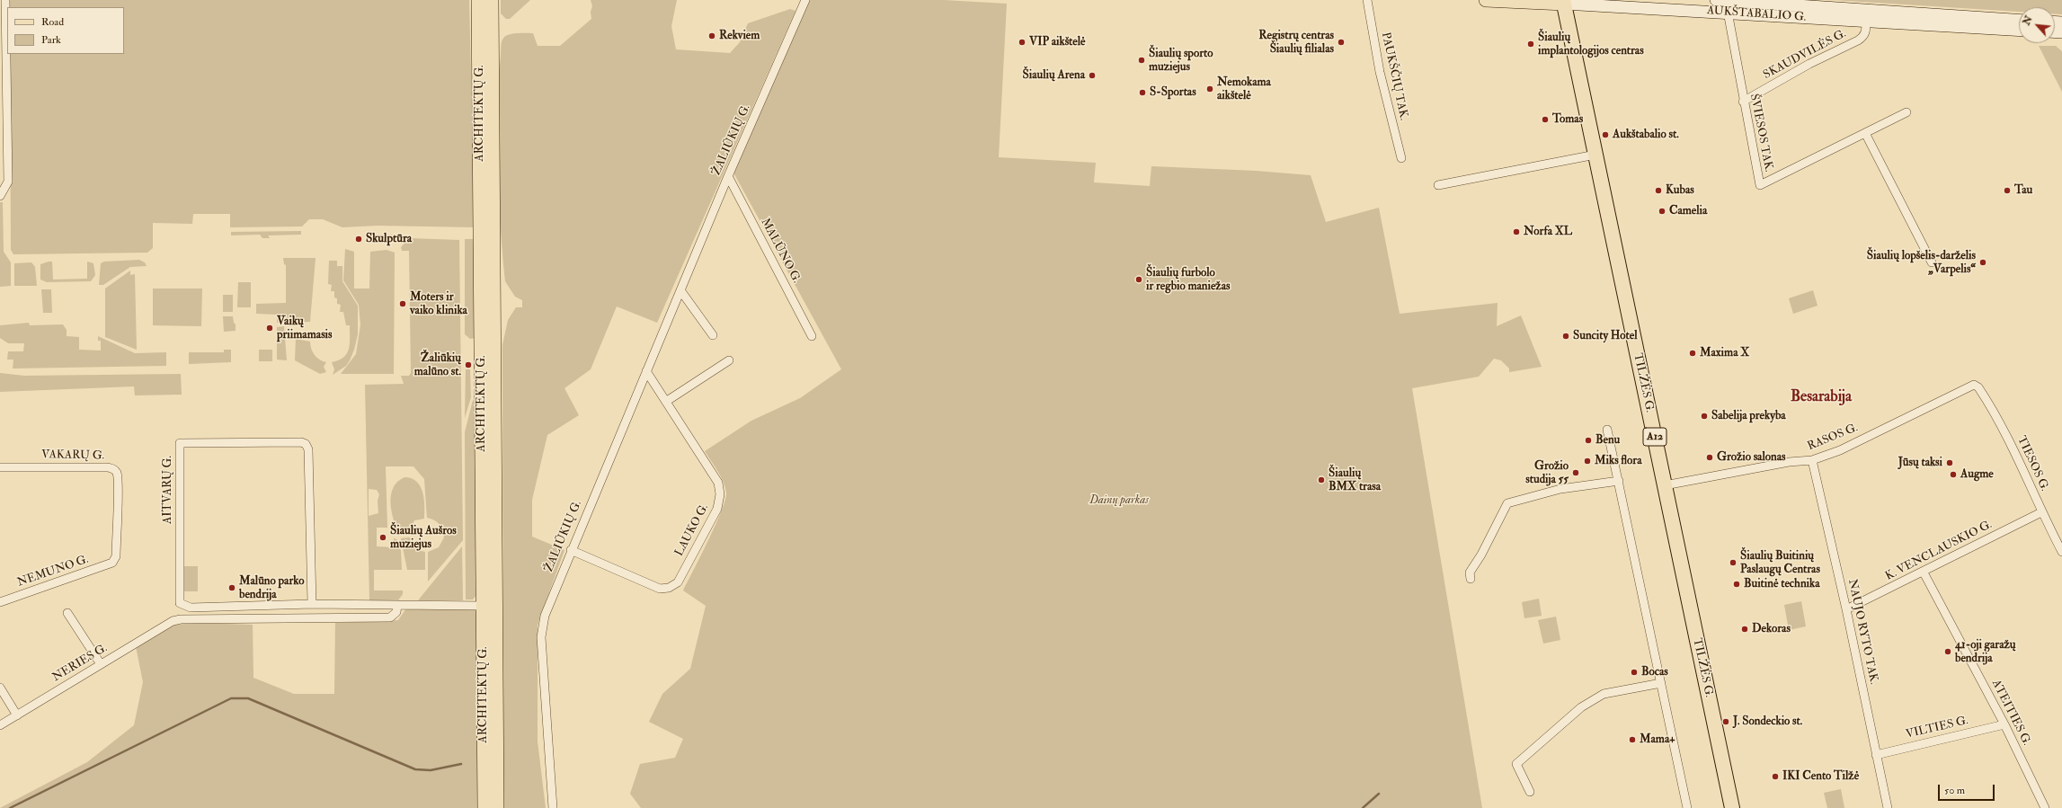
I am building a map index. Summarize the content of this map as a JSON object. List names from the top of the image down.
{
  "streets": {
    "highway": ["TILŽĖS G.", "A12"],
    "main road": ["AUKŠTABALIO G.", "ARCHITEKTŲ G."],
    "street": [
      "SKAUDVILĖS G.",
      "PAUKŠČIŲ TAK.",
      "ŠVIESOS TAK.",
      "ŽALIŪKIŲ G.",
      "MALŪNO G.",
      "RASOS G.",
      "VAKARŲ G.",
      "TIESOS G.",
      "AITVARŲ G.",
      "LAUKO G.",
      "K. VENCLAUSKIO G.",
      "NEMUNO G.",
      "NAUJO RYTO TAK.",
      "NERIES G.",
      "ATEITIES G.",
      "VILTIES G."
    ]
  },
  "crossings": [
    ["AUKŠTABALIO G.", "SKAUDVILĖS G."],
    ["AUKŠTABALIO G.", "ŠVIESOS TAK."],
    ["AUKŠTABALIO G.", "TILŽĖS G."],
    ["SKAUDVILĖS G.", "ŠVIESOS TAK."],
    ["ARCHITEKTŲ G.", "AITVARŲ G."],
    ["ŽALIŪKIŲ G.", "MALŪNO G."],
    ["ŽALIŪKIŲ G.", "LAUKO G."],
    ["TILŽĖS G.", "RASOS G."],
    ["RASOS G.", "TIESOS G."],
    ["RASOS G.", "NAUJO RYTO TAK."],
    ["VAKARŲ G.", "NEMUNO G."],
    ["TIESOS G.", "K. VENCLAUSKIO G."],
    ["AITVARŲ G.", "NERIES G."],
    ["K. VENCLAUSKIO G.", "NAUJO RYTO TAK."],
    ["K. VENCLAUSKIO G.", "ATEITIES G."],
    ["NAUJO RYTO TAK.", "VILTIES G."],
    ["ATEITIES G.", "VILTIES G."]
  ],
  "districts": ["Besarabija"],
  "parks": ["Dainų parkas"],
  "places": [
    "Rekviem",
    "VIP aikštelė",
    "Registrų centras Šiaulių filialas",
    "Šiaulių implantologijos centras",
    "Šiaulių sporto muziejus",
    "Šiaulių Arena",
    "Nemokama aikštelė",
    "S-Sportas",
    "Tomas",
    "Aukštabalio st.",
    "Kubas",
    "Tau",
    "Camelia",
    "Norfa XL",
    "Skulptūra",
    "Šiaulių lopšelis-darželis „Varpelis“",
    "Šiaulių furbolo ir regbio maniežas",
    "Moters ir vaiko klinika",
    "Vaikų priimamasis",
    "Suncity Hotel",
    "Maxima X",
    "Žaliūkių malūno st.",
    "Sabelija prekyba",
    "Benu",
    "Grožio salonas",
    "Miks flora",
    "Jūsų taksi",
    "Grožio studija 55",
    "Augme",
    "Šiaulių BMX trasa",
    "Šiaulių Aušros muziejus",
    "Šiaulių Buitinių Paslaugų Centras",
    "Buitinė technika",
    "Malūno parko bendrija",
    "Dekoras",
    "41-oji garažų bendrija",
    "Bocas",
    "J. Sondeckio st.",
    "Mama+",
    "IKI Cento Tilžė"
  ],
  "legend": ["Road", "Park"],
  "scale_bar": "50 m",
  "north": "top left"
}
